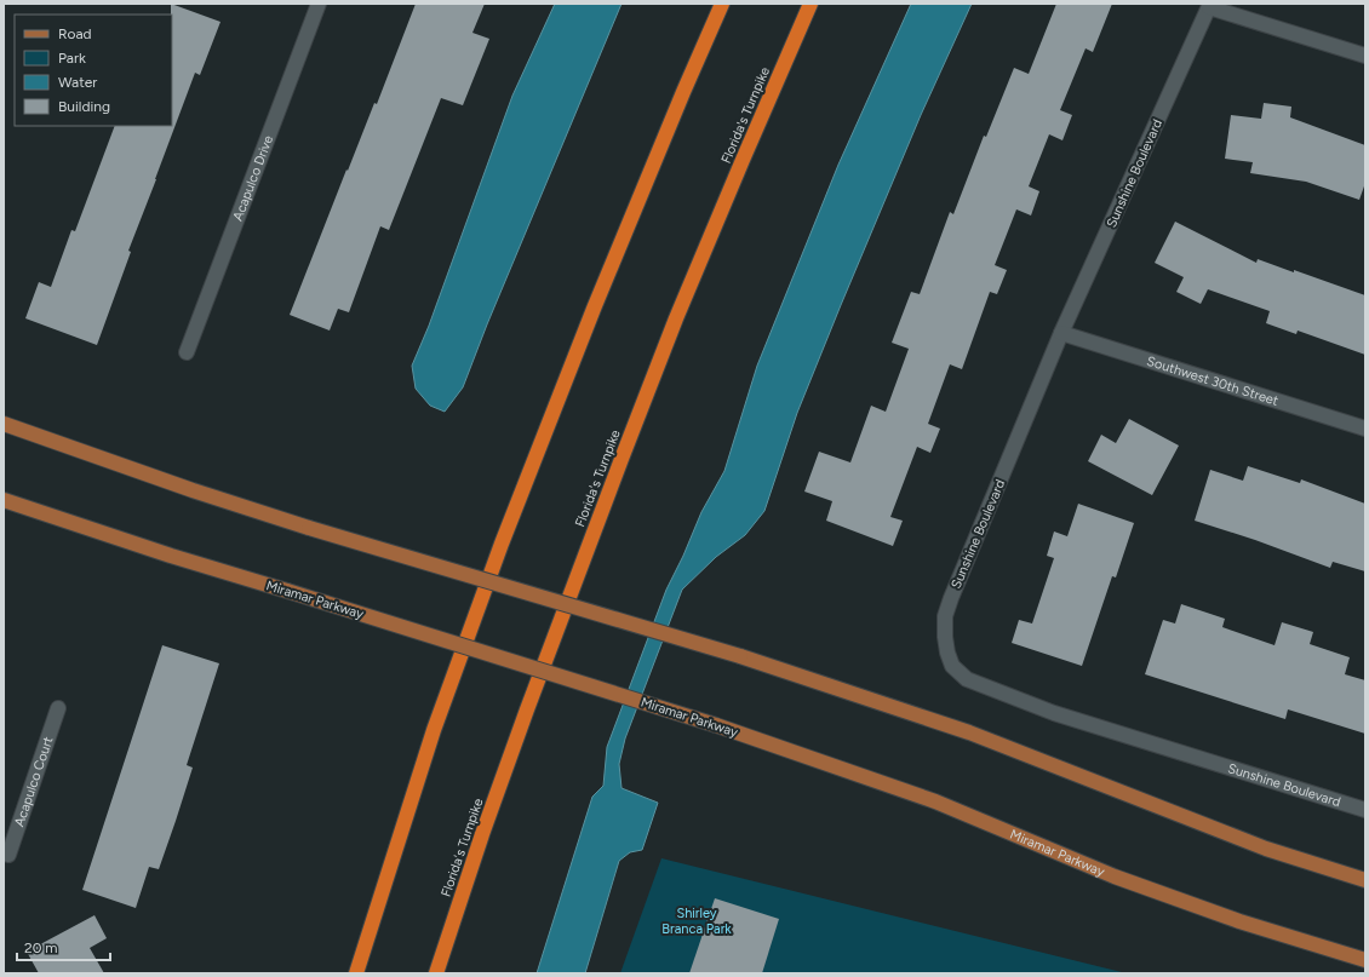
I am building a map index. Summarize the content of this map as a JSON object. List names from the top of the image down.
{
  "streets": {
    "highway": ["Florida's Turnpike"],
    "main road": ["Miramar Parkway"],
    "street": [
      "Sunshine Boulevard",
      "Acapulco Drive",
      "Southwest 30th Street",
      "Acapulco Court"
    ]
  },
  "crossings": [
    ["Sunshine Boulevard", "Southwest 30th Street"]
  ],
  "parks": ["Shirley Branca Park"],
  "legend": [
    "Road",
    "Park",
    "Water",
    "Building"
  ],
  "scale_bar": "20 m"
}
